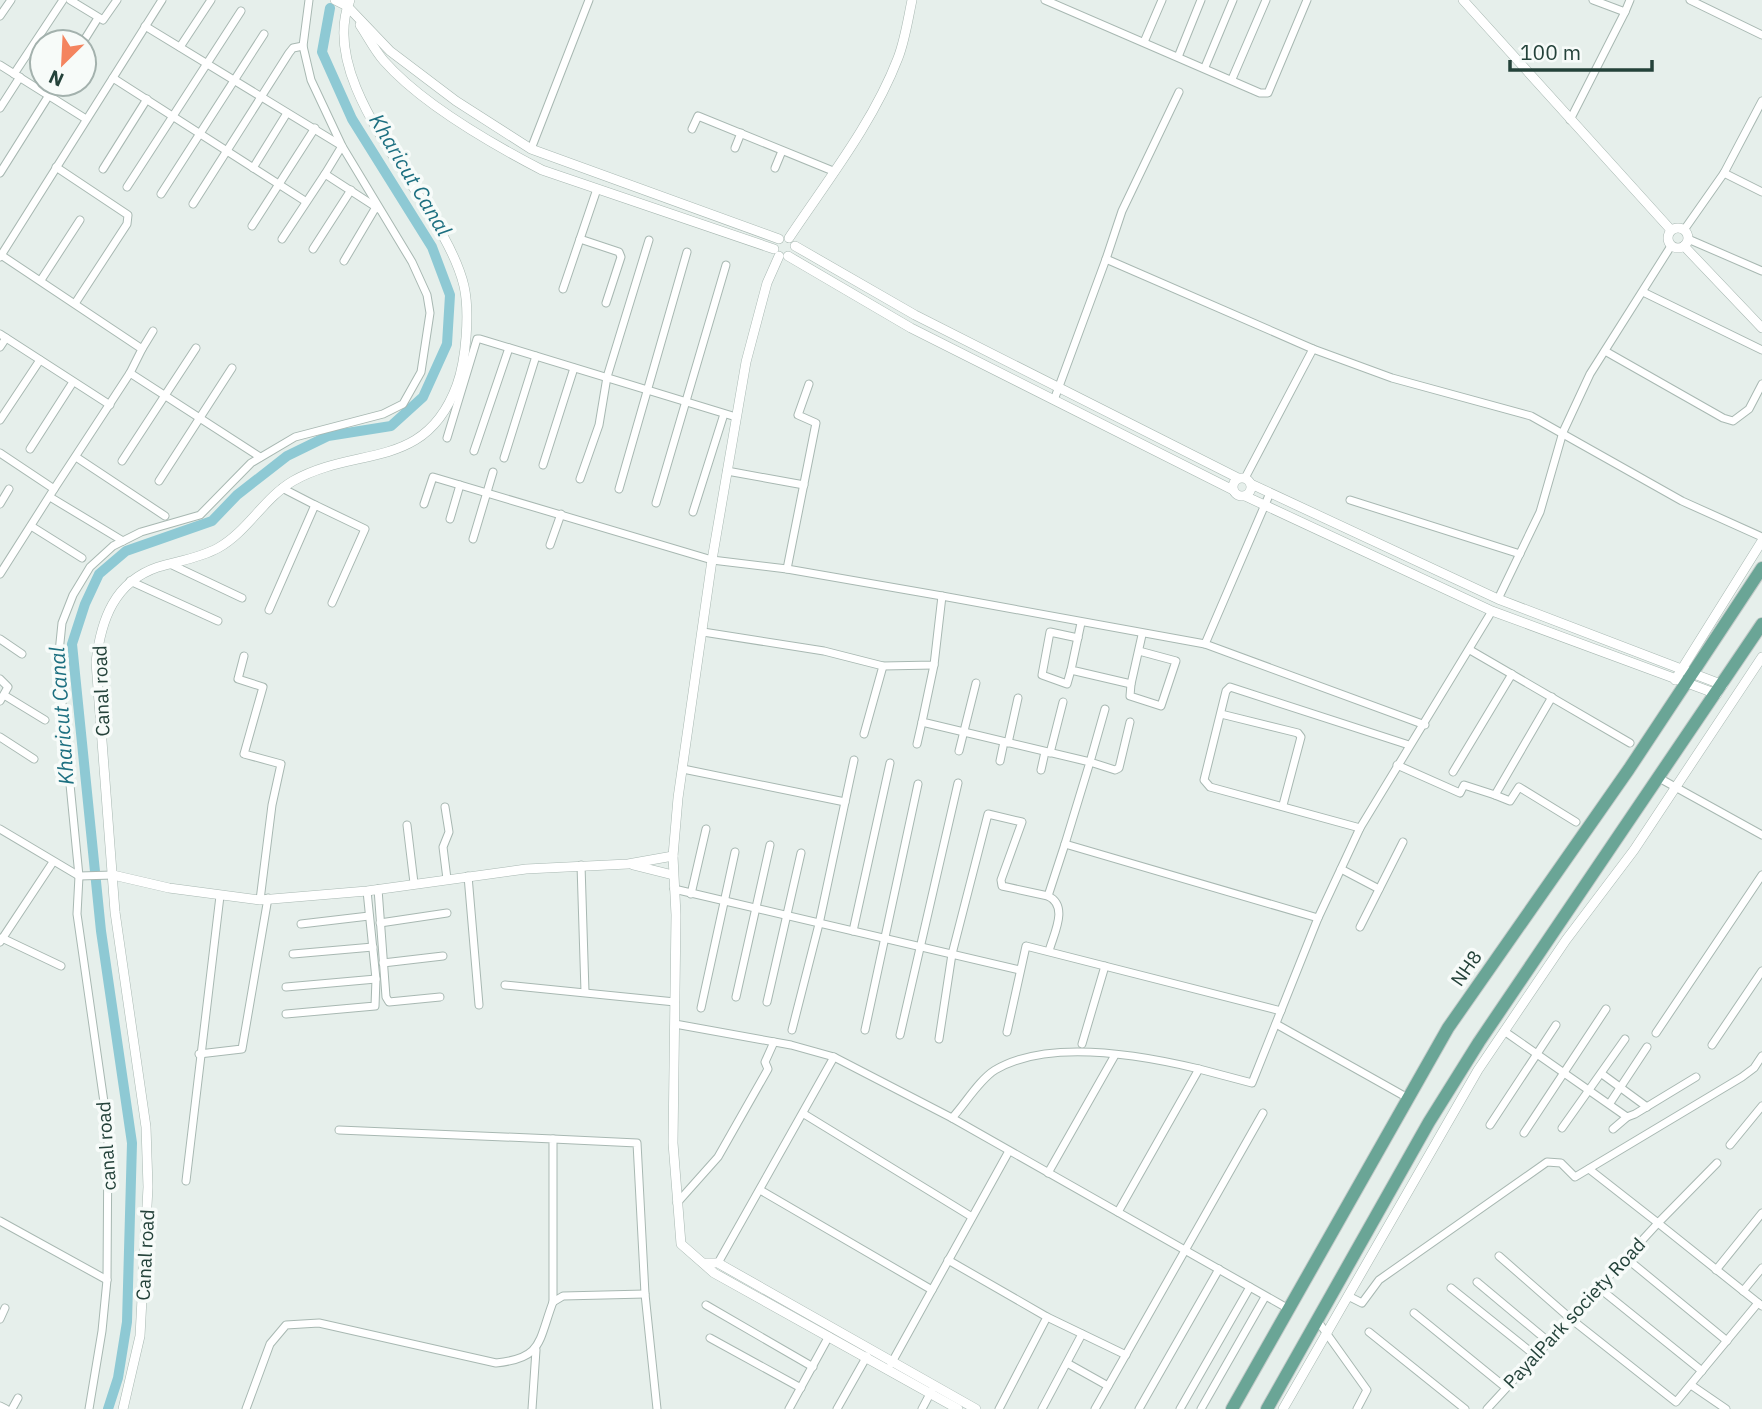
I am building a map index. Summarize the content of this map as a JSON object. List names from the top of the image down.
{
  "streets": {
    "main road": ["NH8"],
    "street": ["Canal road", "canal road", "PayalPark society Road"]
  },
  "water": ["Kharicut Canal"],
  "scale_bar": "100 m",
  "north": "bottom left"
}
